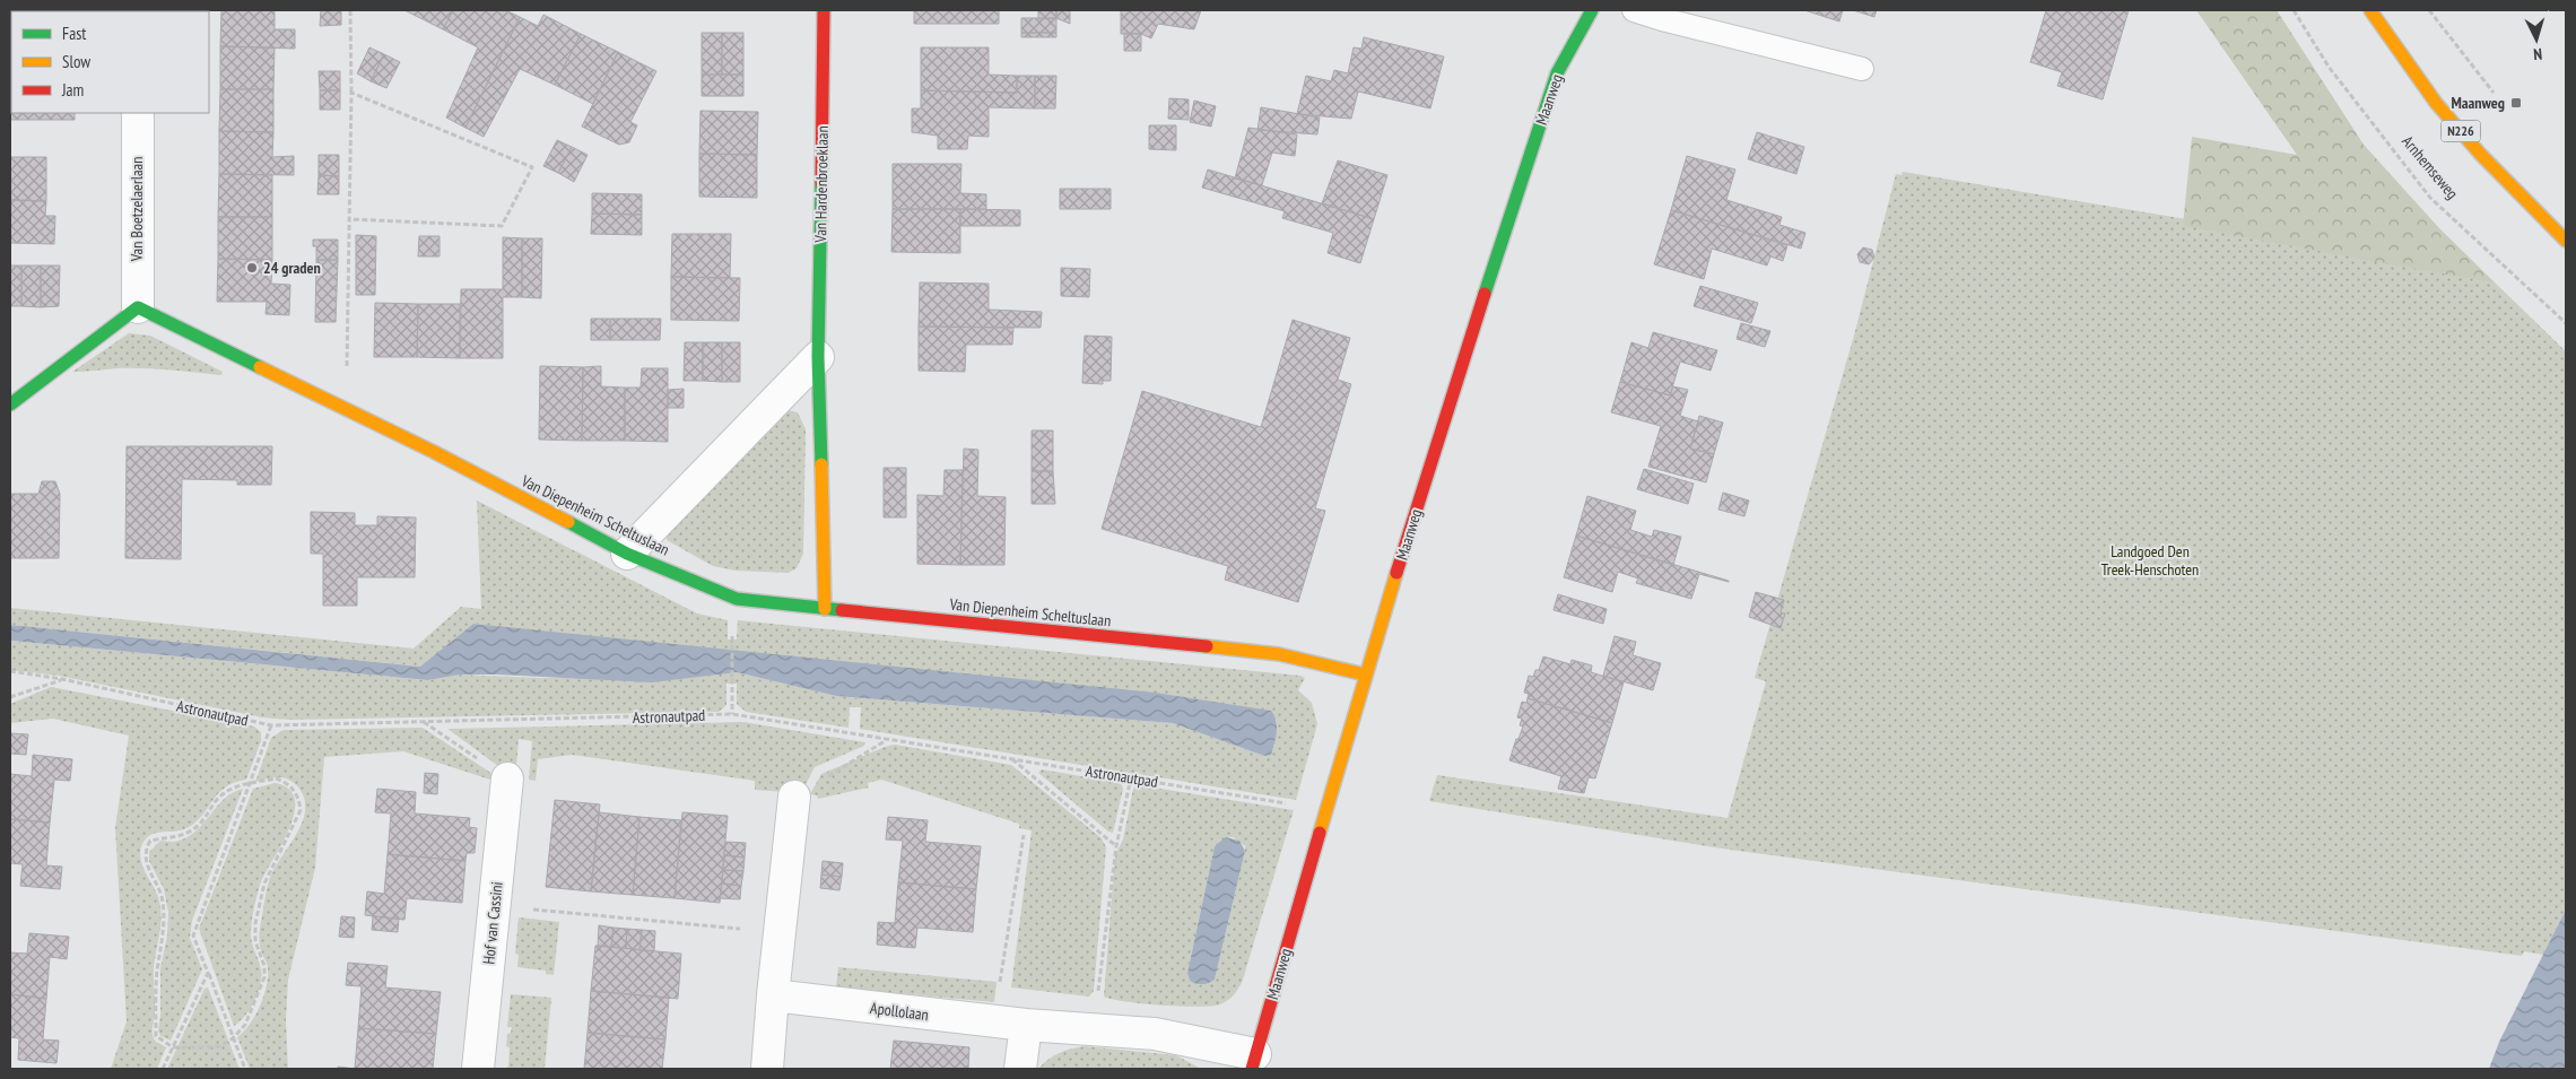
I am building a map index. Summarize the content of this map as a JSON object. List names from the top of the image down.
{
  "streets": {
    "street": [
      "Maanweg",
      "N226",
      "Van Hardenbroeklaan",
      "Van Boetzelaerlaan",
      "Van Diepenheim Scheltuslaan",
      "Hof van Cassini",
      "Apollolaan"
    ],
    "path": ["Arnhemseweg", "Astronautpad"]
  },
  "crossings": [
    ["Maanweg", "Van Diepenheim Scheltuslaan"],
    ["Maanweg", "Astronautpad"],
    ["Maanweg", "Apollolaan"],
    ["Van Hardenbroeklaan", "Van Diepenheim Scheltuslaan"],
    ["Van Boetzelaerlaan", "Van Diepenheim Scheltuslaan"]
  ],
  "parks": ["Landgoed Den Treek-Henschoten"],
  "places": {
    "transit": ["Maanweg"],
    "other": ["24 graden"]
  },
  "legend": ["Fast", "Slow", "Jam"],
  "north": "bottom"
}
